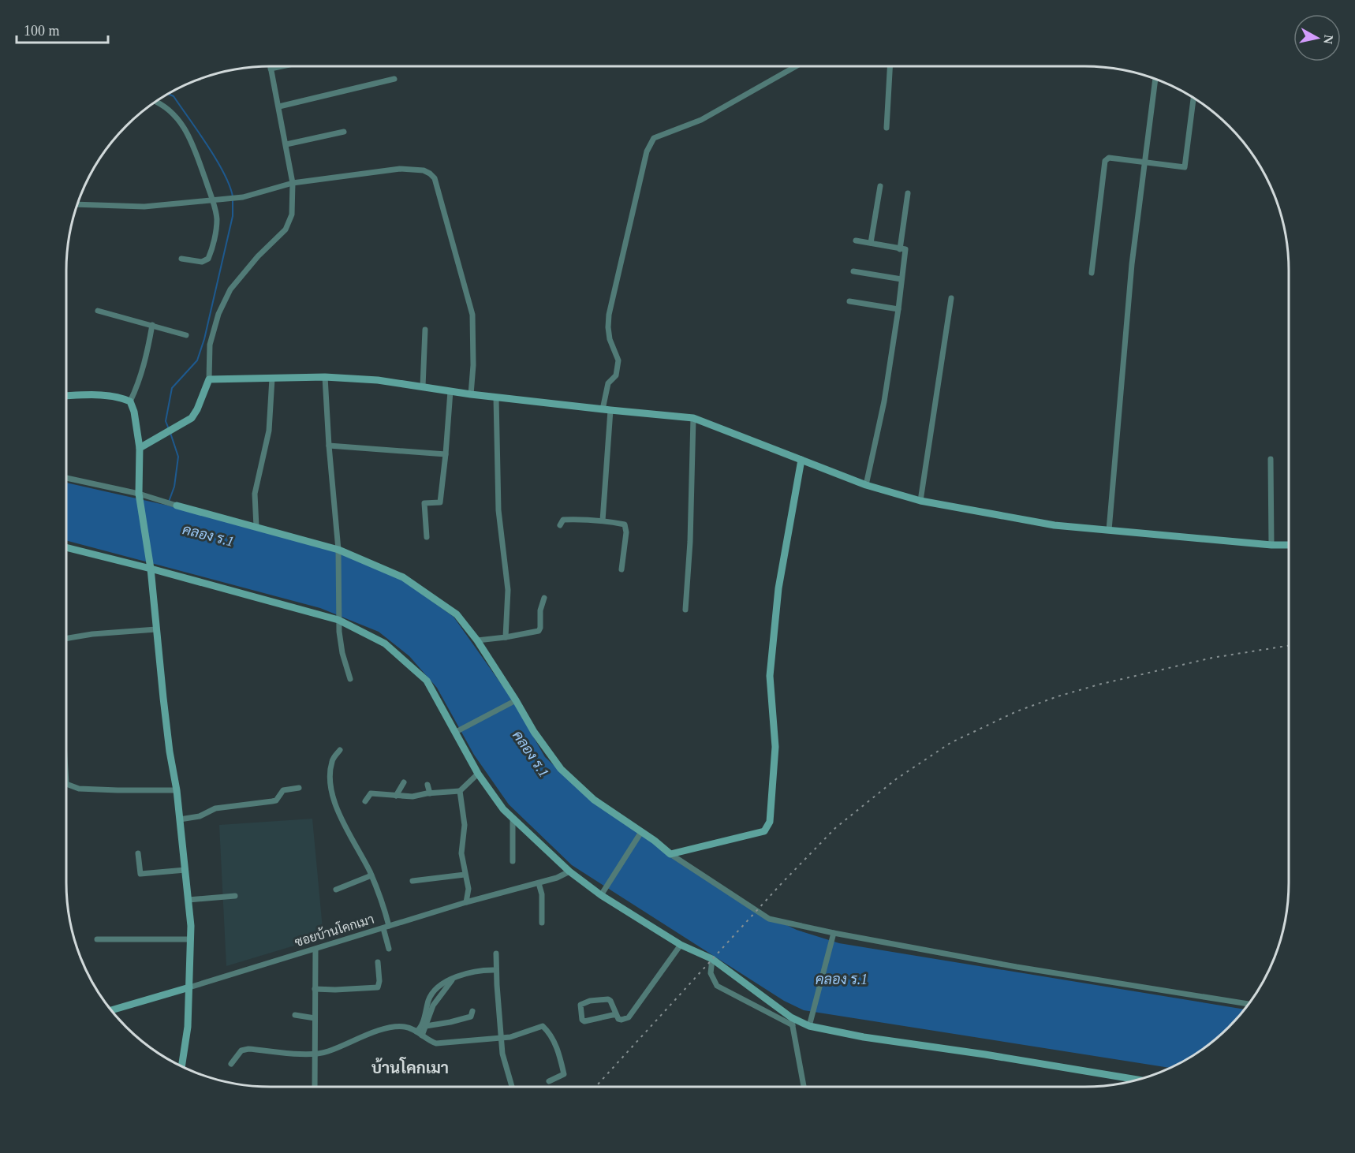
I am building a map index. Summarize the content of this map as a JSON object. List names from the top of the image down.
{
  "streets": {
    "street": ["ซอยบ้านโคกเมา"]
  },
  "districts": ["บ้านโคกเมา"],
  "water": ["คลอง ร.1"],
  "scale_bar": "100 m",
  "north": "right"
}
